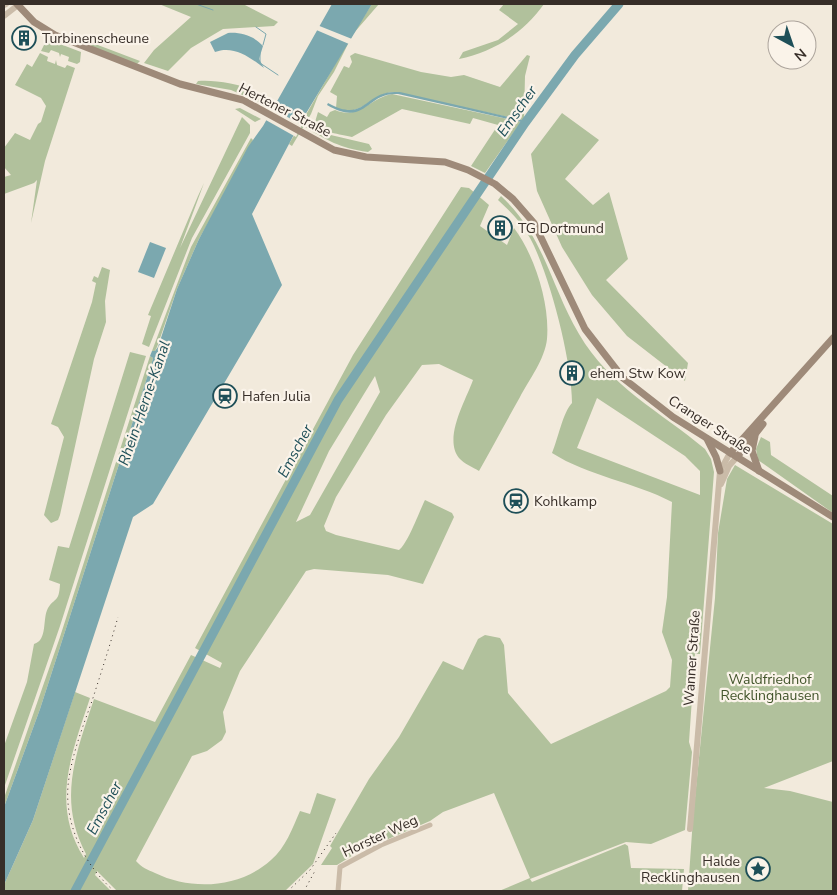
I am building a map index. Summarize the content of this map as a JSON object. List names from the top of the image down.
{
  "streets": {
    "main road": ["Hertener Straße", "Cranger Straße"],
    "street": ["Wanner Straße", "Horster Weg"]
  },
  "crossings": [
    ["Hertener Straße", "Cranger Straße"],
    ["Cranger Straße", "Wanner Straße"]
  ],
  "water": ["Emscher", "Rhein-Herne-Kanal"],
  "parks": ["Waldfriedhof Recklinghausen"],
  "places": {
    "building": ["Turbinenscheune", "TG Dortmund", "ehem Stw Kow"],
    "station": ["Hafen Julia", "Kohlkamp"],
    "place": ["Halde Recklinghausen"]
  },
  "north": "bottom right"
}
